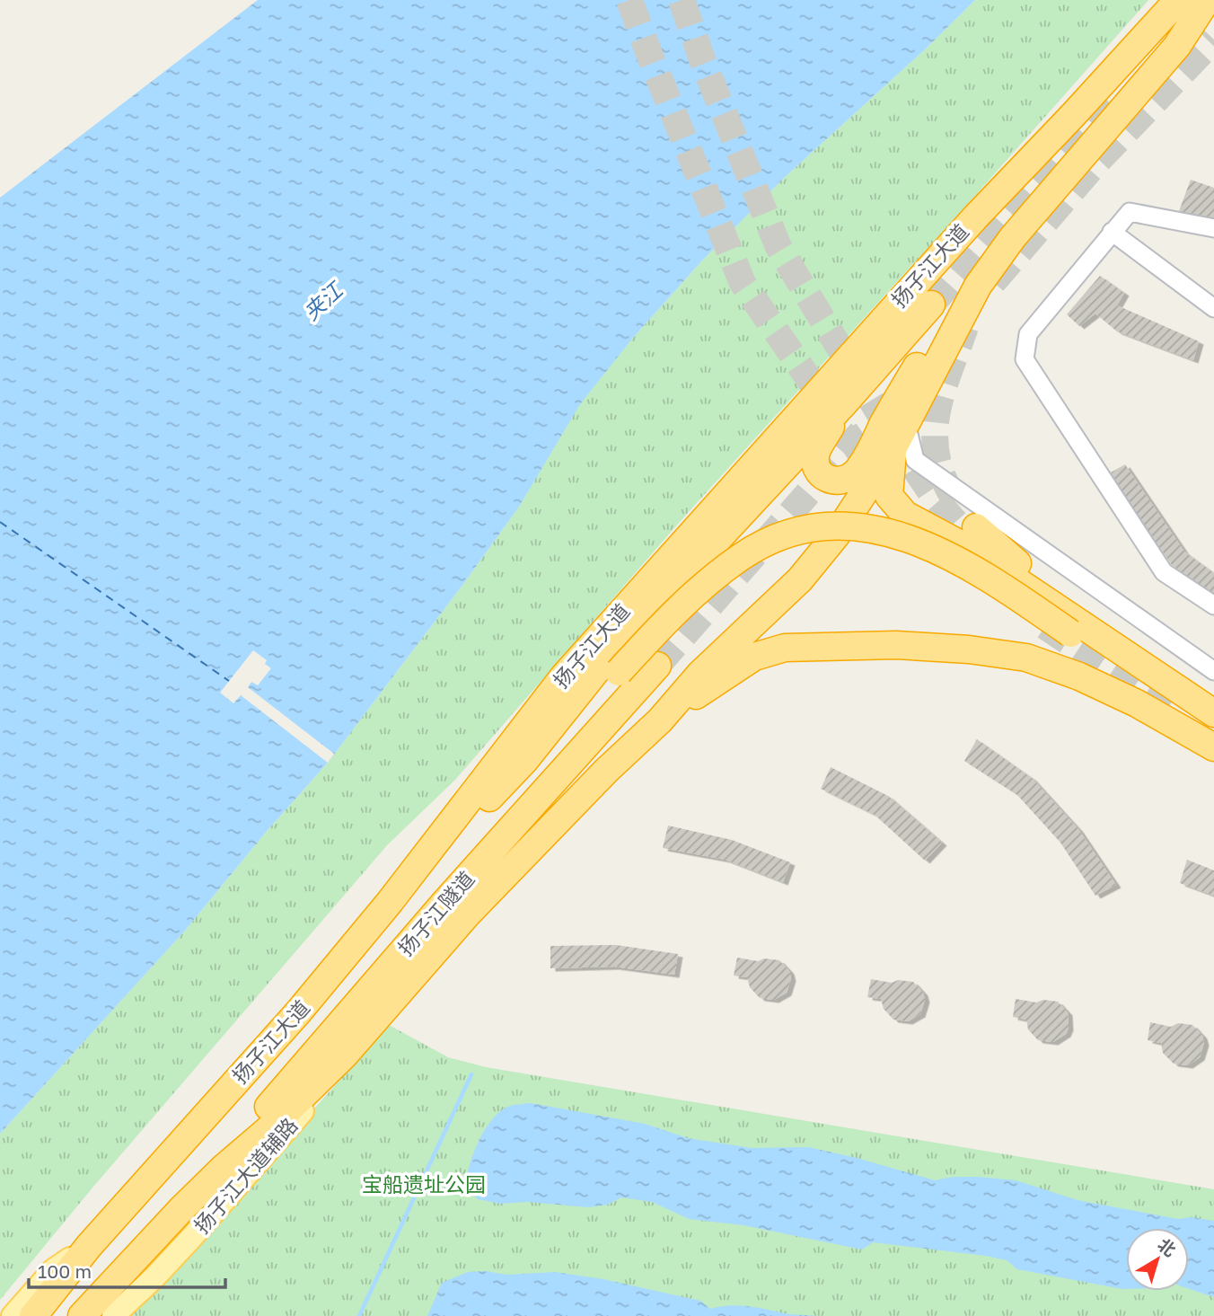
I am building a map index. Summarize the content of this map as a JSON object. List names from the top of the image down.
{
  "streets": {
    "highway": ["扬子江大道", "扬子江隧道"],
    "main road": ["扬子江大道辅路"]
  },
  "water": ["夹江"],
  "parks": ["宝船遗址公园"],
  "scale_bar": "100 m",
  "north": "top right"
}
